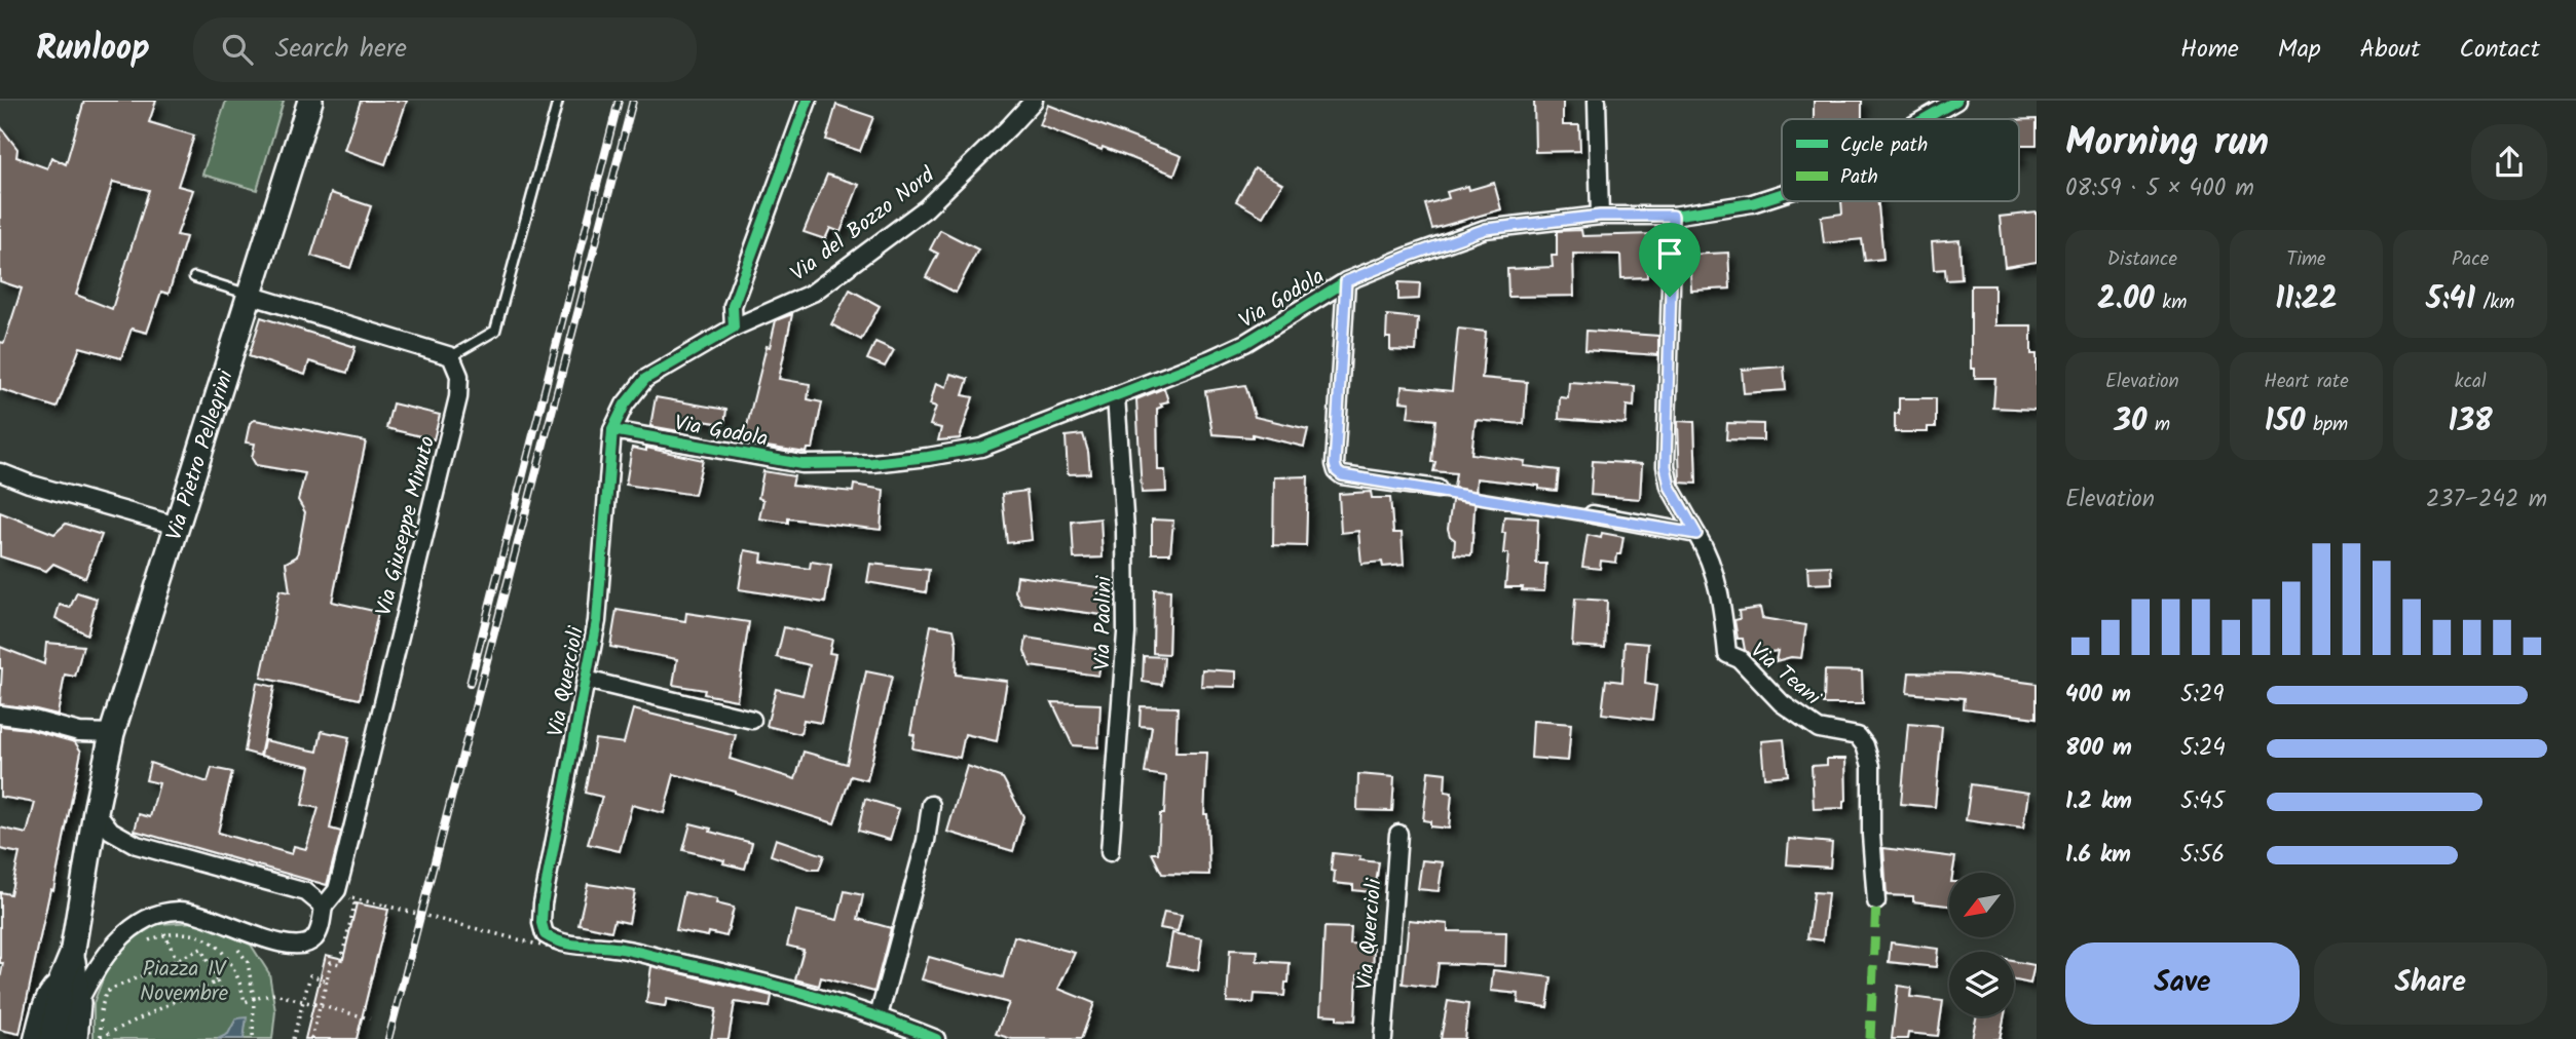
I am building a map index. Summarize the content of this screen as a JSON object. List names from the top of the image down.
{
  "streets": {
    "main road": ["Via Pietro Pellegrini"],
    "street": [
      "Via del Bozzo Nord",
      "Via Godola",
      "Via Giuseppe Minuto",
      "Via Paolini",
      "Via Teani",
      "Via Quercioli"
    ]
  },
  "crossings": [
    ["Via del Bozzo Nord", "Via Quercioli"],
    ["Via Godola", "Via Paolini"],
    ["Via Godola", "Via Teani"],
    ["Via Godola", "Via Quercioli"]
  ],
  "parks": ["Piazza IV Novembre"],
  "legend": ["Cycle path", "Path"],
  "north": "bottom left",
  "page": {
    "header": "Runloop",
    "search": "Search here",
    "nav": [
      "Home",
      "Map",
      "About",
      "Contact"
    ],
    "heading": ["Morning run", "08:59 · 5 × 400 m"],
    "stats": [
      ["Distance", "2.00 km"],
      ["Time", "11:22"],
      ["Pace", "5:41 /km"],
      ["Elevation", "30 m"],
      ["Heart rate", "150 bpm"],
      ["kcal", "138"]
    ],
    "chart": ["Elevation", "237–242 m"],
    "list": [
      {
        "name": "400 m",
        "note": "5:29"
      },
      {
        "name": "800 m",
        "note": "5:24"
      },
      {
        "name": "1.2 km",
        "note": "5:45"
      },
      {
        "name": "1.6 km",
        "note": "5:56"
      }
    ],
    "buttons": ["Save", "Share"]
  }
}
